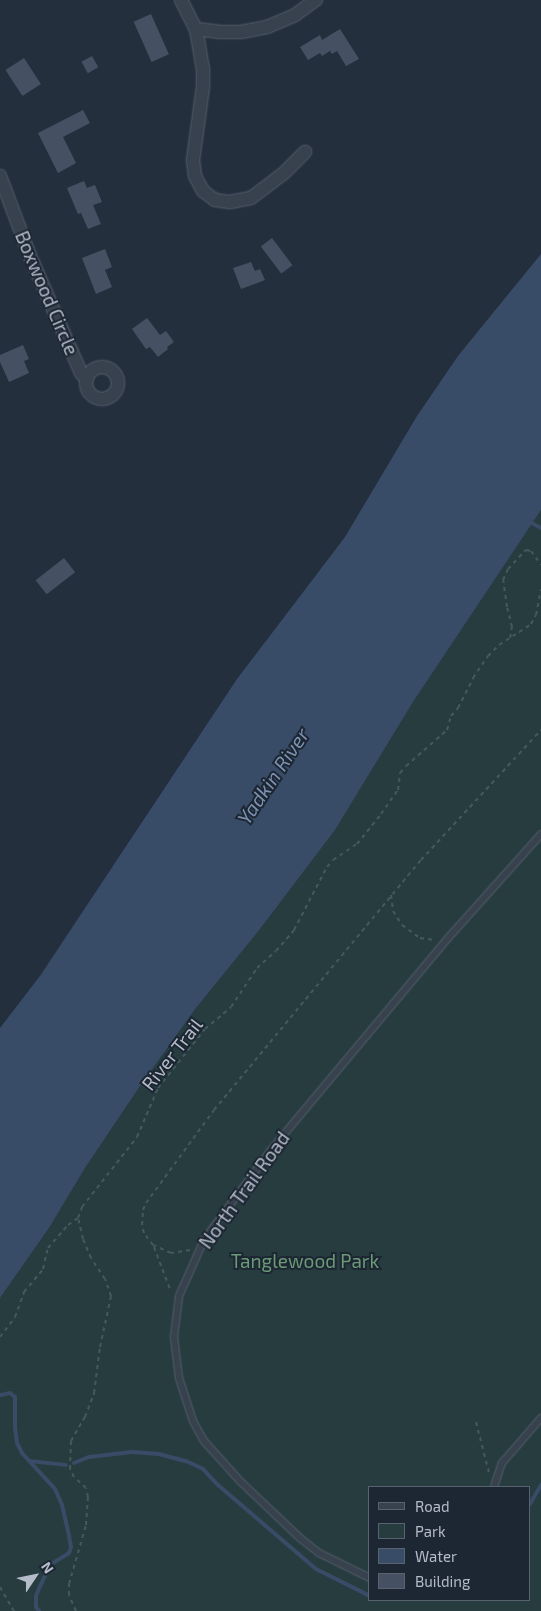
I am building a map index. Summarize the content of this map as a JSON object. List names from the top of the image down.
{
  "streets": {
    "street": ["Boxwood Circle"],
    "lane": ["North Trail Road"],
    "path": ["River Trail"]
  },
  "water": ["Yadkin River"],
  "parks": ["Tanglewood Park"],
  "legend": [
    "Road",
    "Park",
    "Water",
    "Building"
  ],
  "north": "top right"
}
